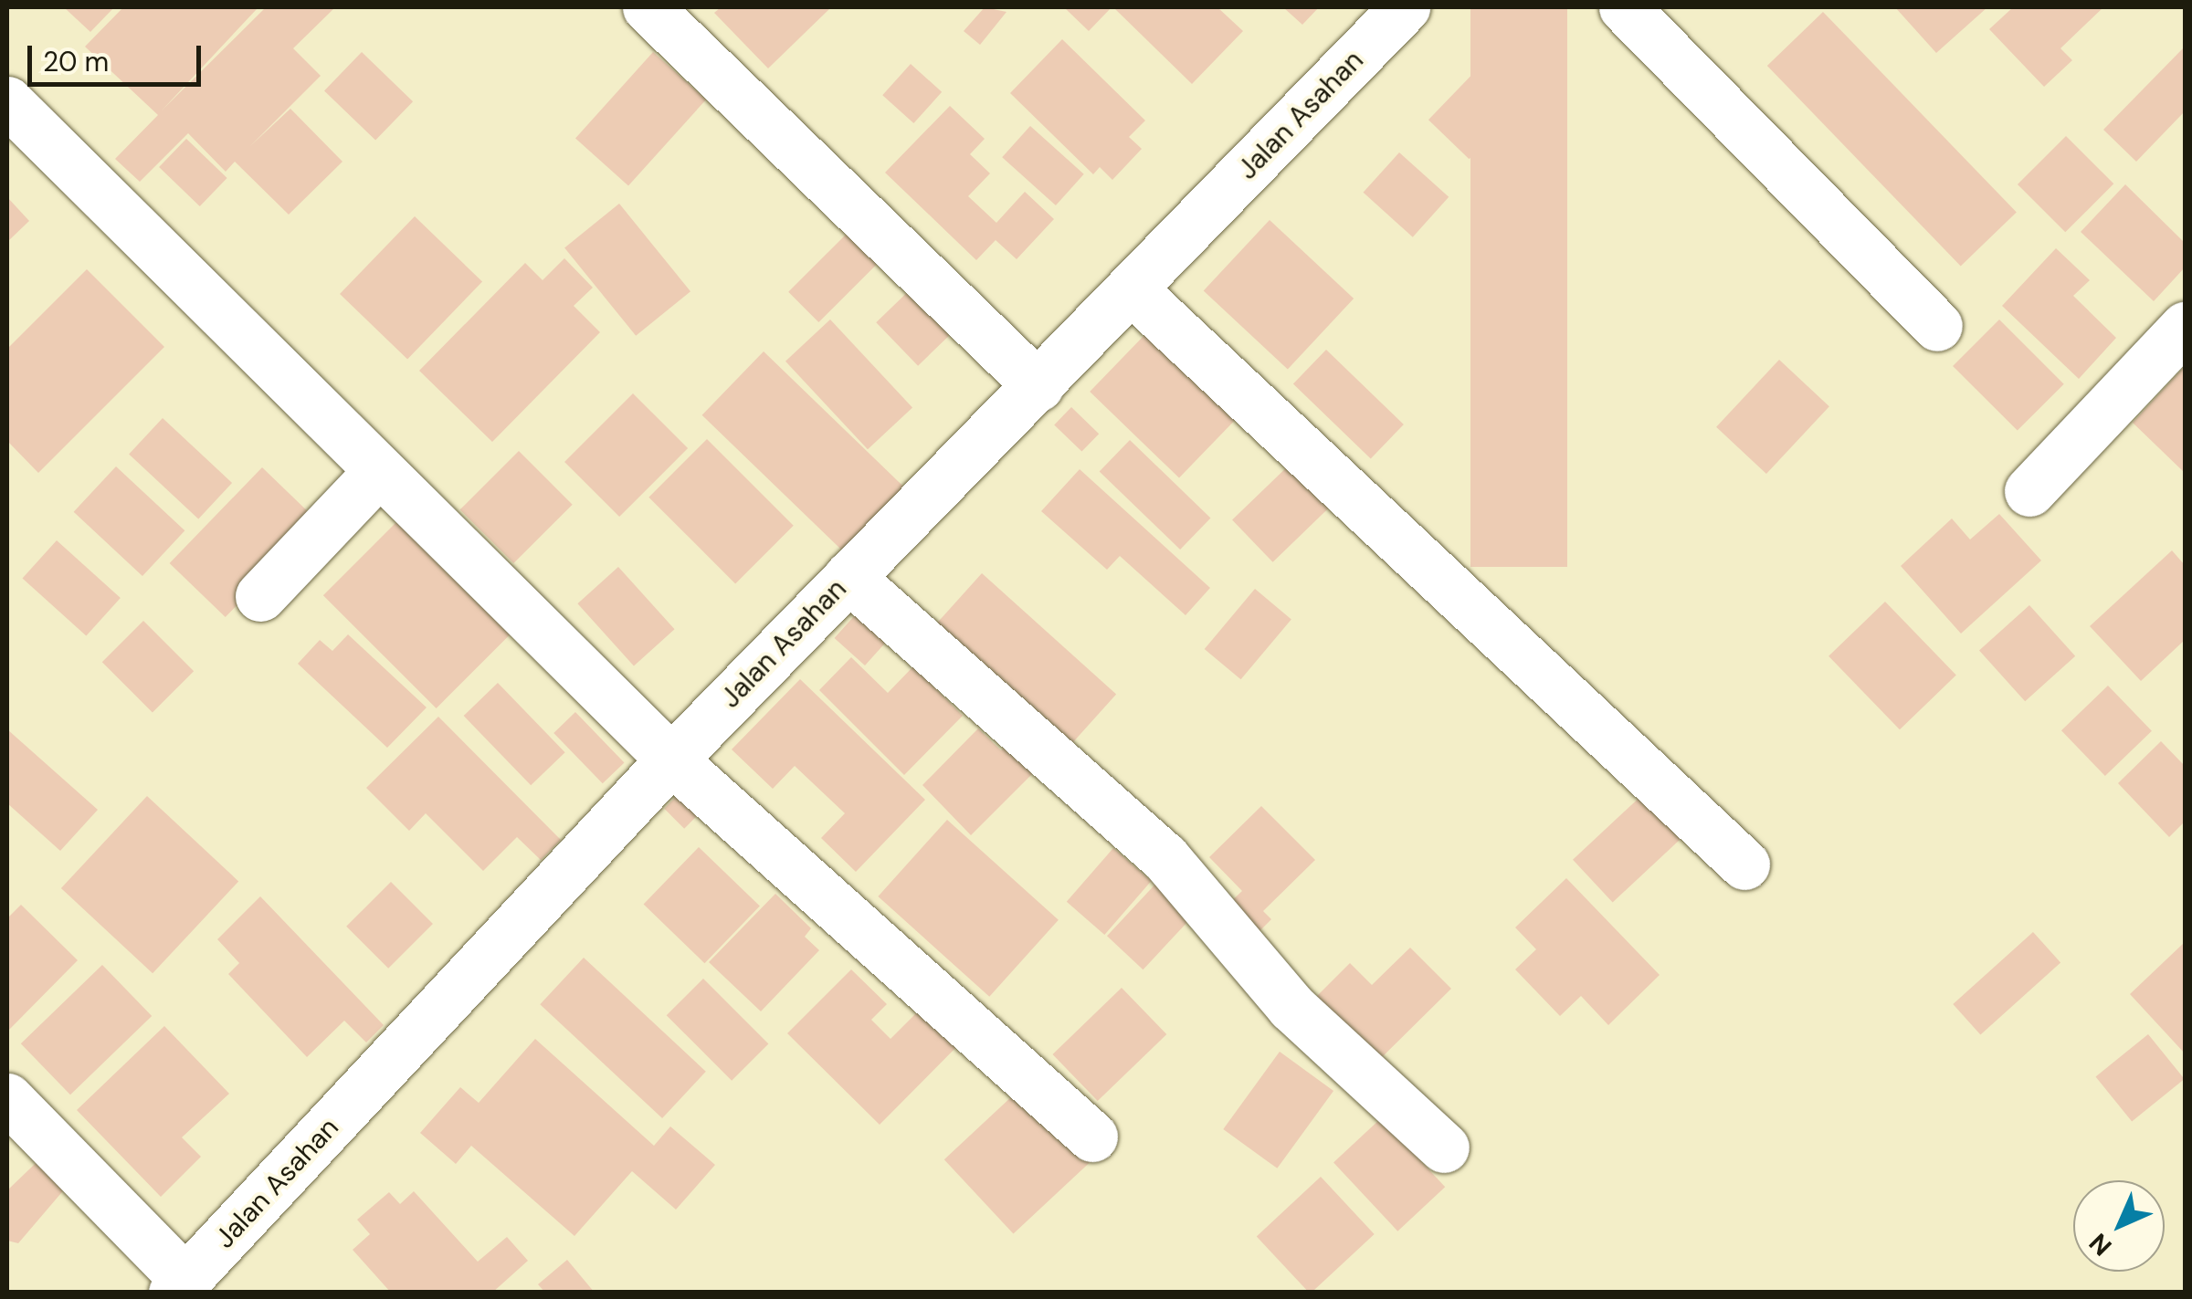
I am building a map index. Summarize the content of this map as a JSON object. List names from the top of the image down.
{
  "streets": {
    "street": ["Jalan Asahan"]
  },
  "scale_bar": "20 m",
  "north": "bottom left"
}
